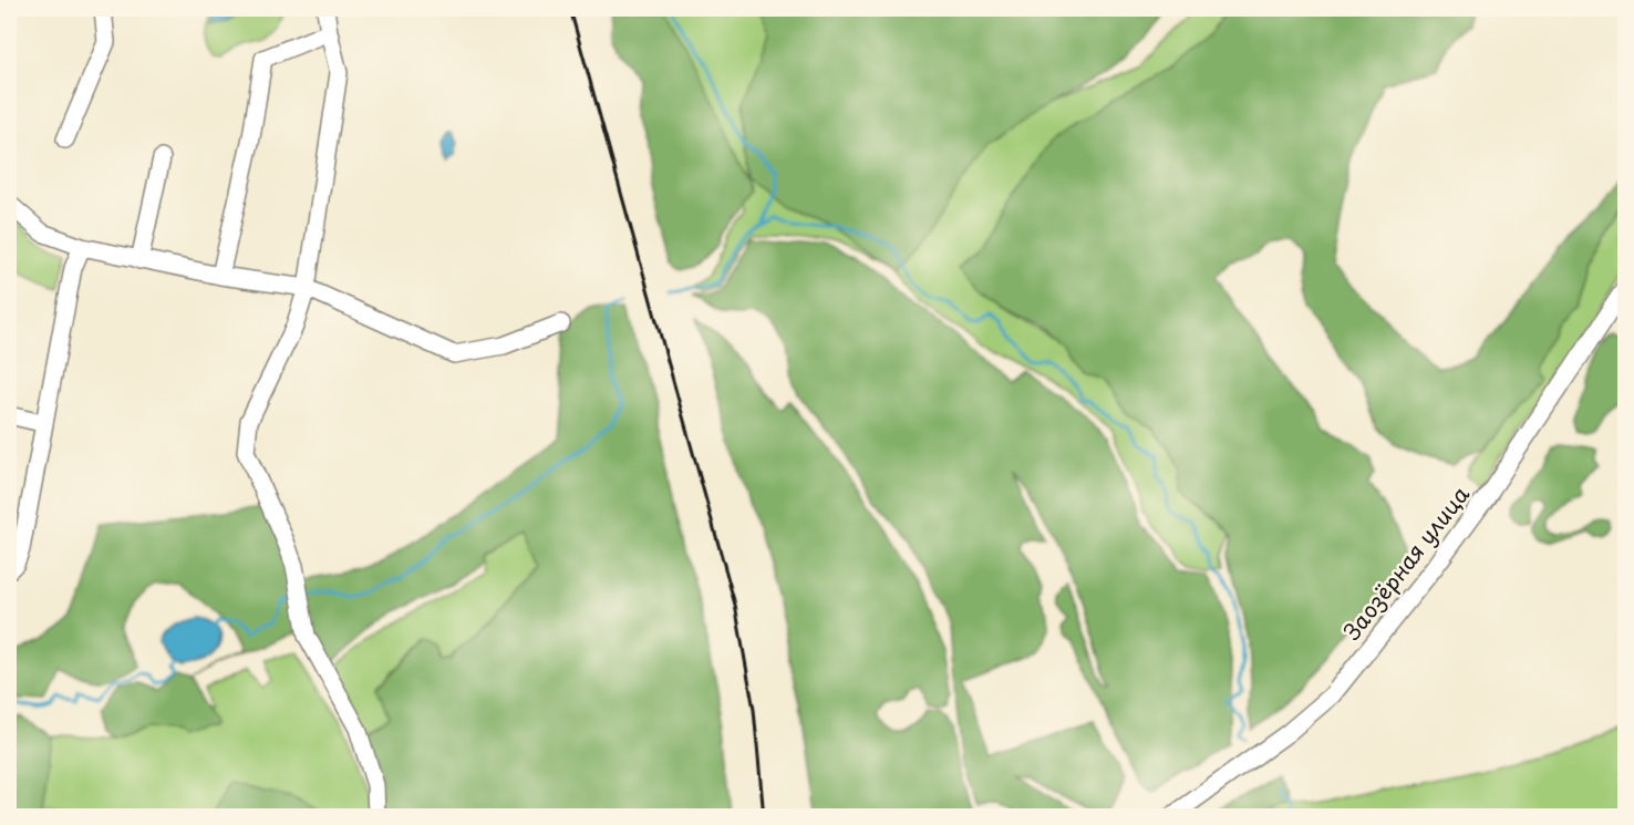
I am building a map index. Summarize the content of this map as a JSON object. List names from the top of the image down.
{
  "streets": {
    "street": ["Заозёрная улица"]
  }
}
